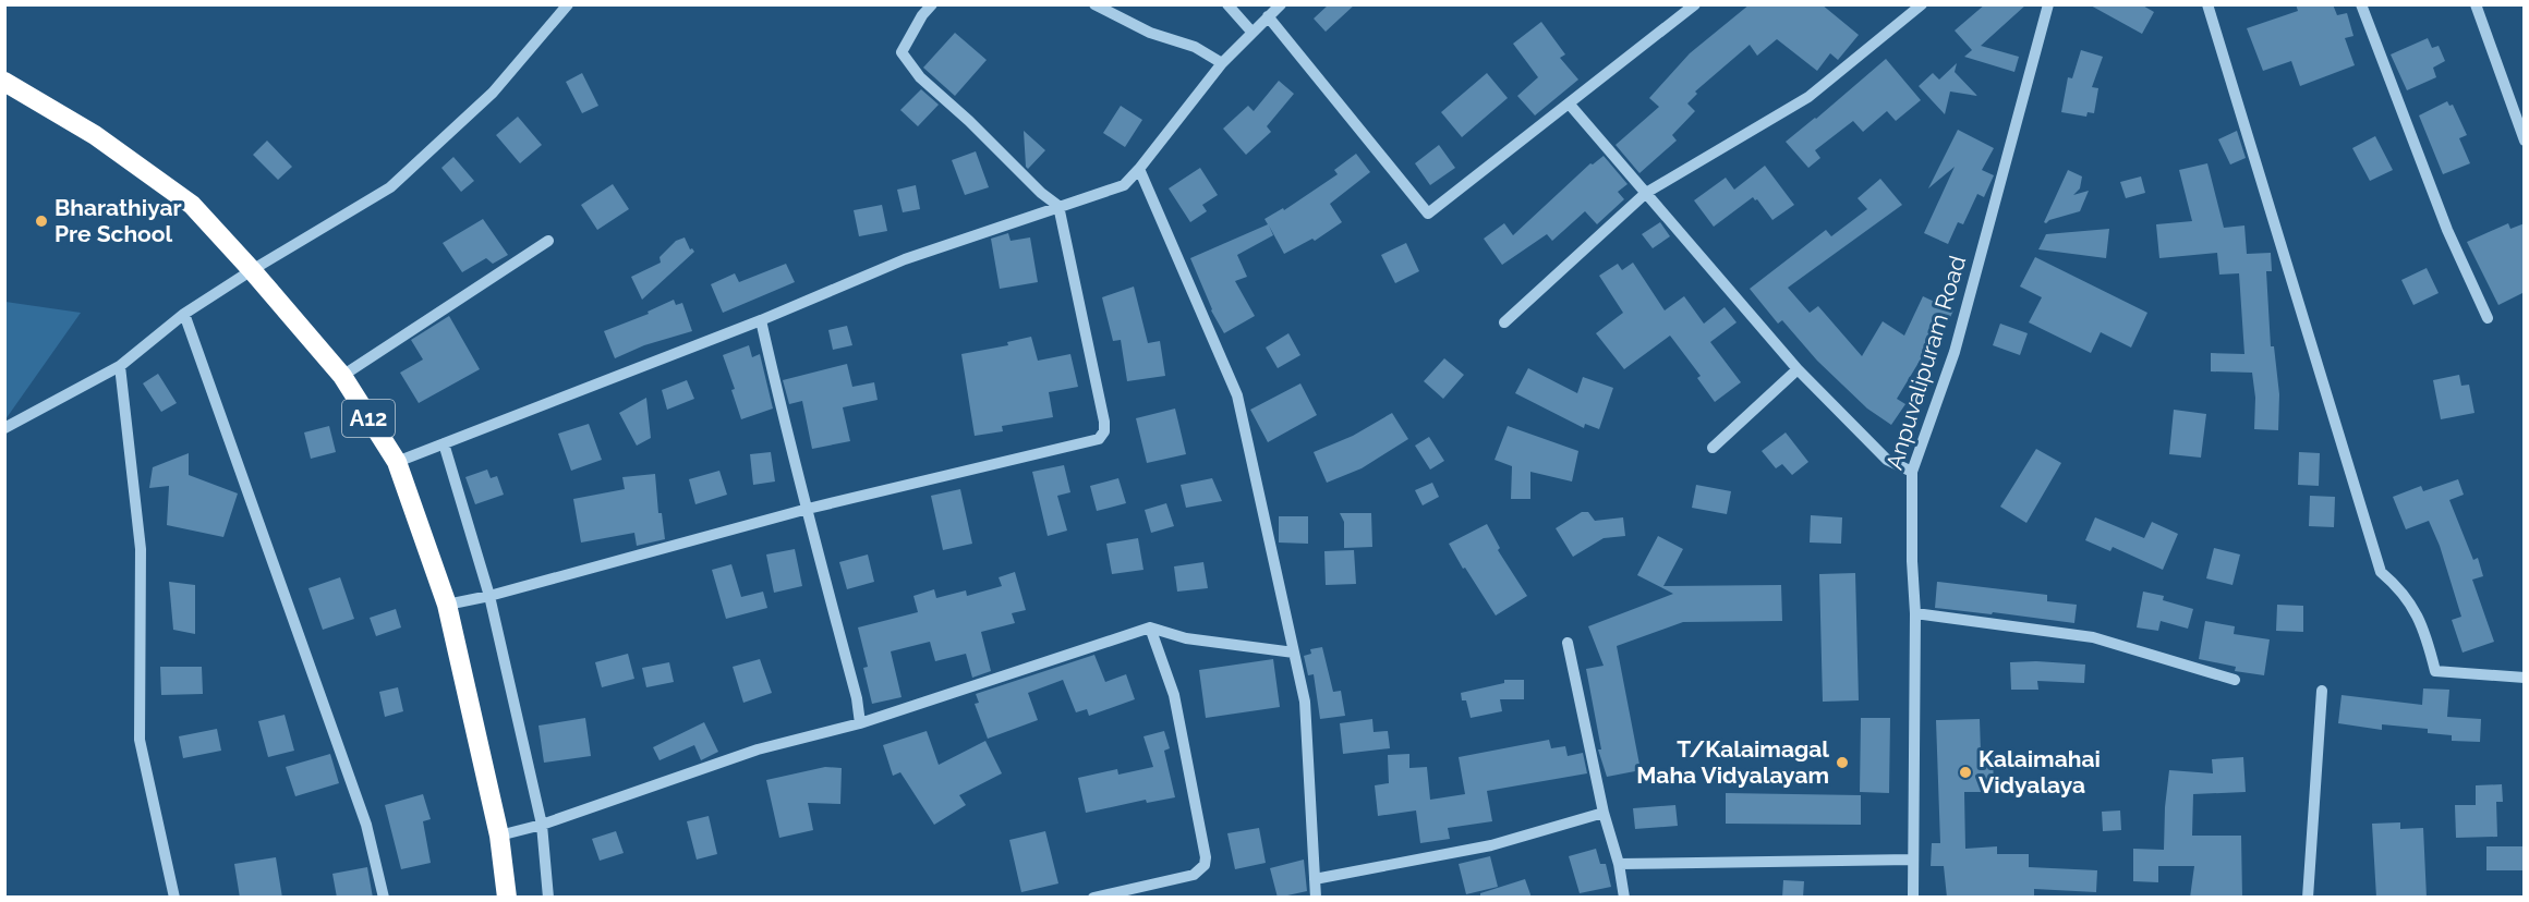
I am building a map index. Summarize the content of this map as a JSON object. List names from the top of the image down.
{
  "streets": {
    "highway": ["A12"],
    "street": ["Anpuvalipuram Road"]
  },
  "places": ["Bharathiyar Pre School", "T/Kalaimagal Maha Vidyalayam", "Kalaimahai Vidyalaya"]
}
